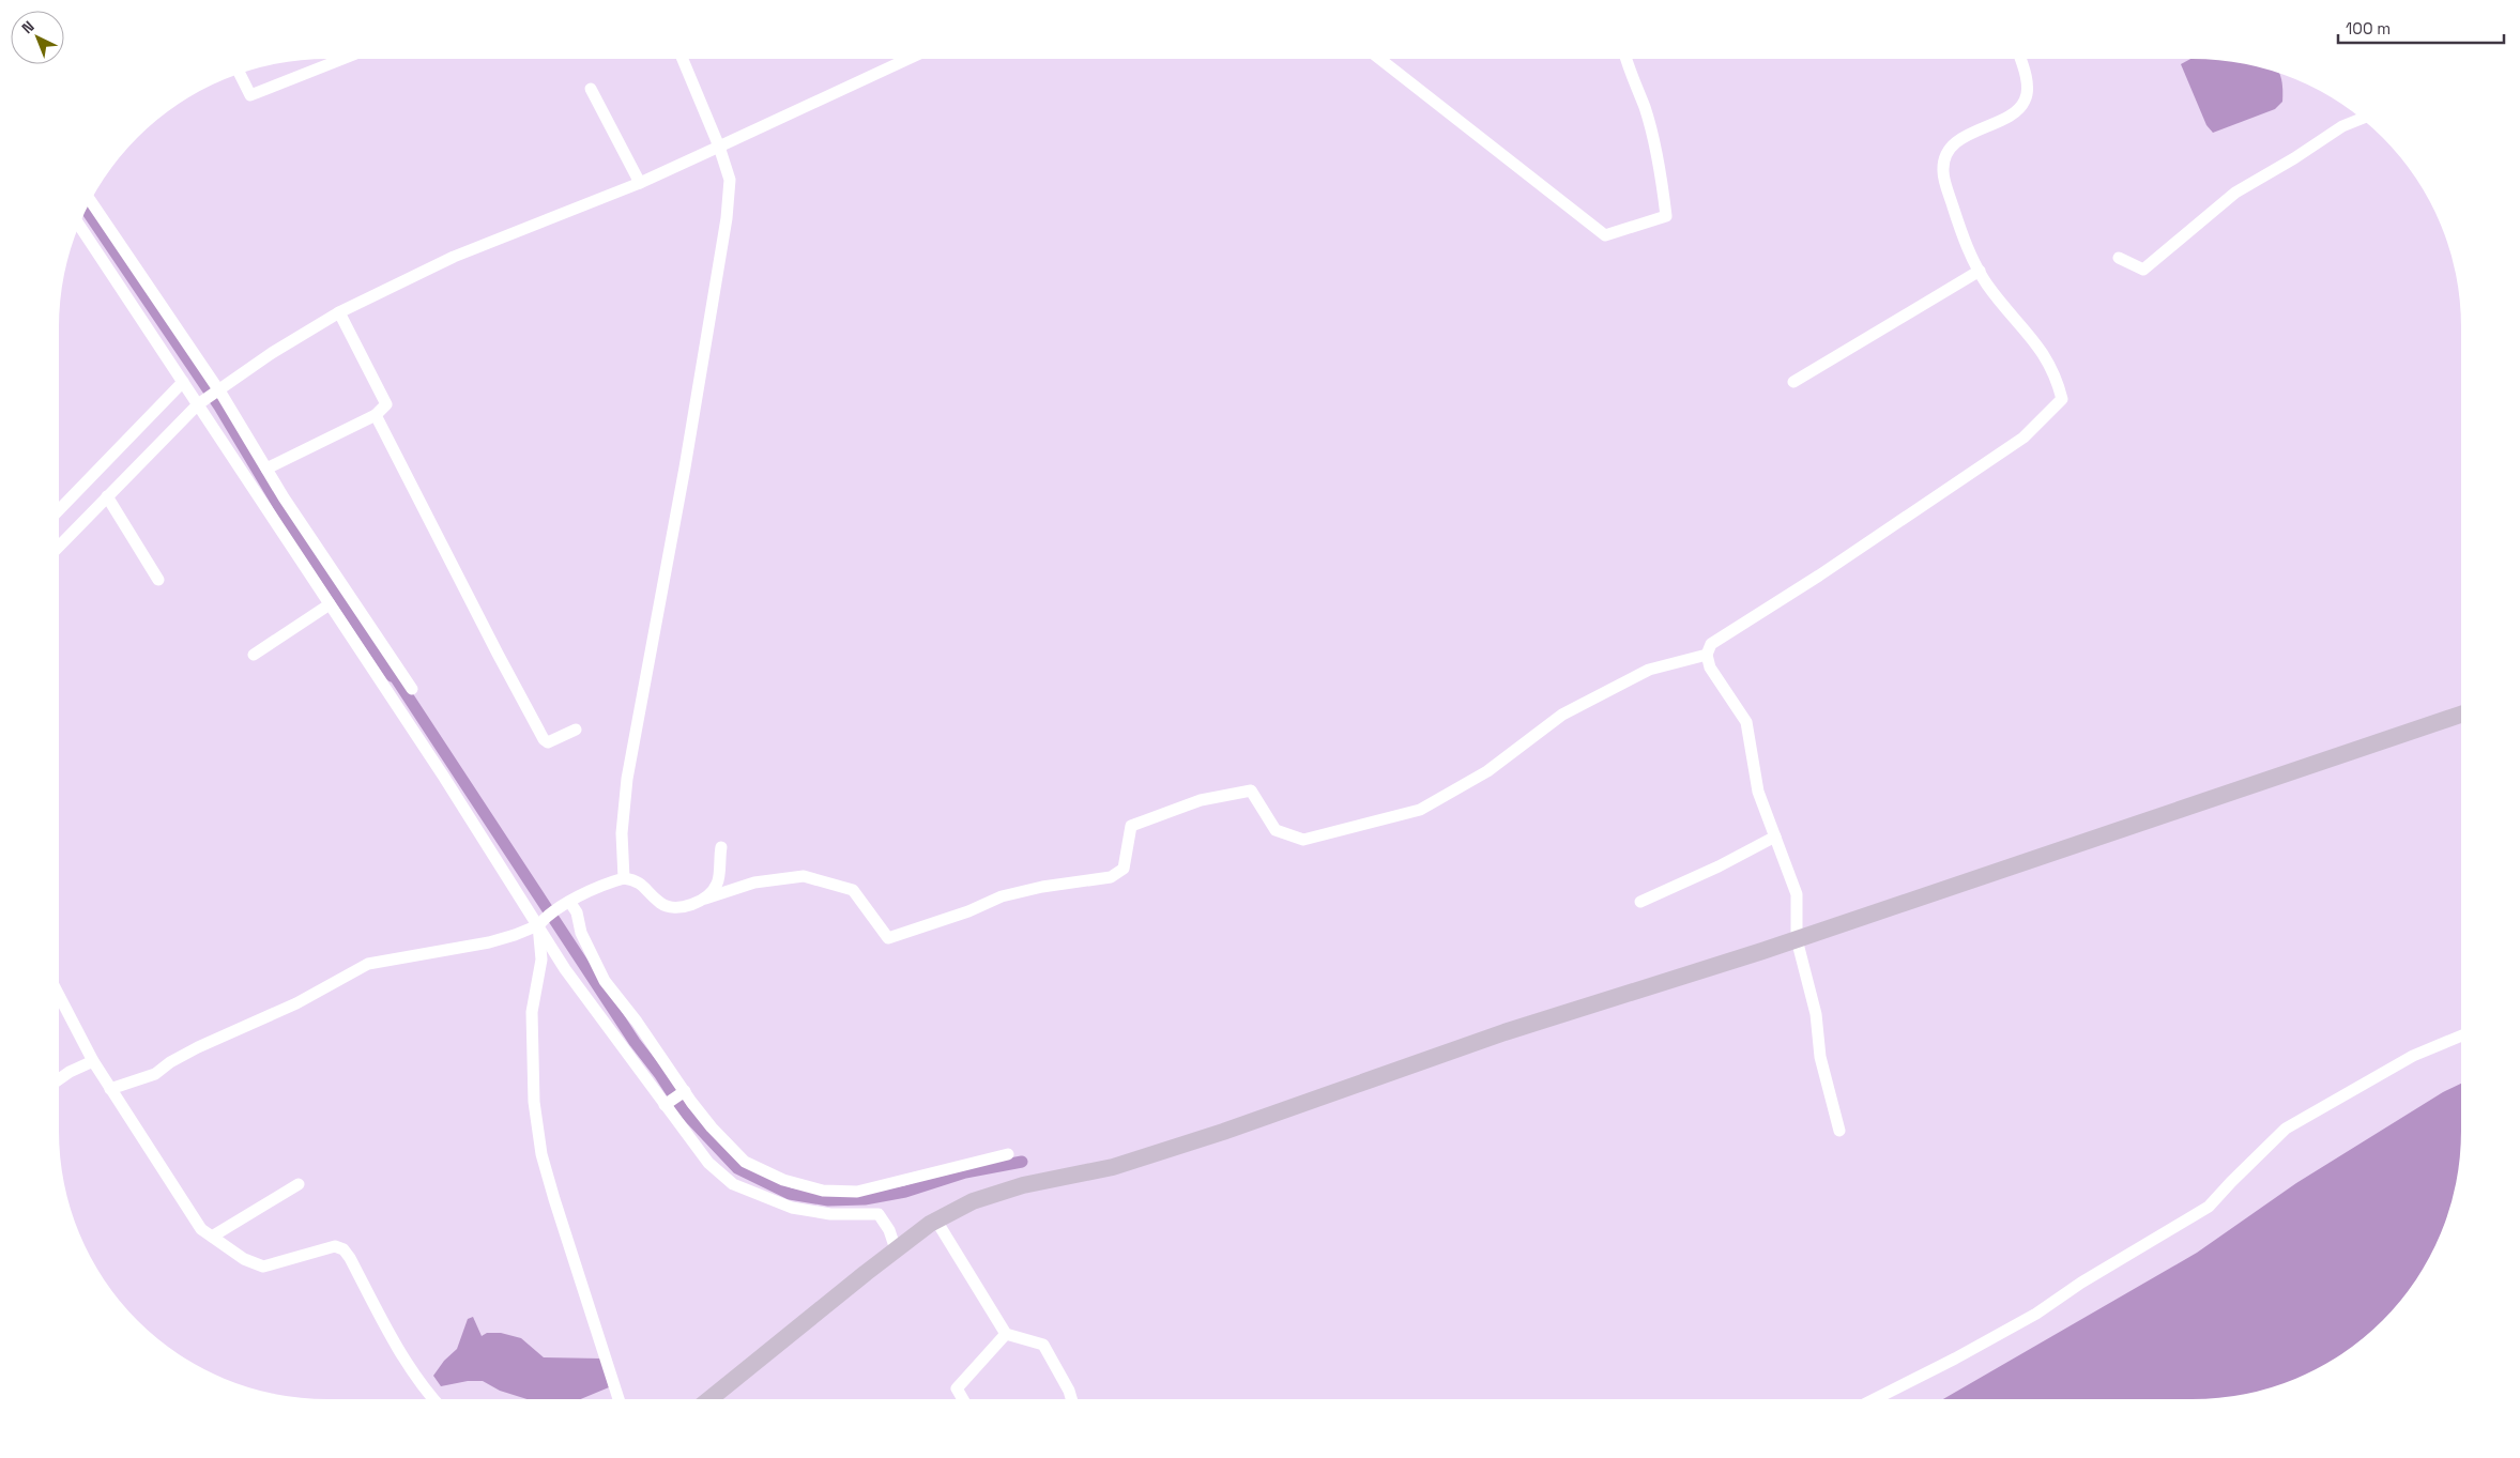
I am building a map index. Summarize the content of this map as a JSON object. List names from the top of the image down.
{
  "scale_bar": "100 m",
  "north": "top left"
}
